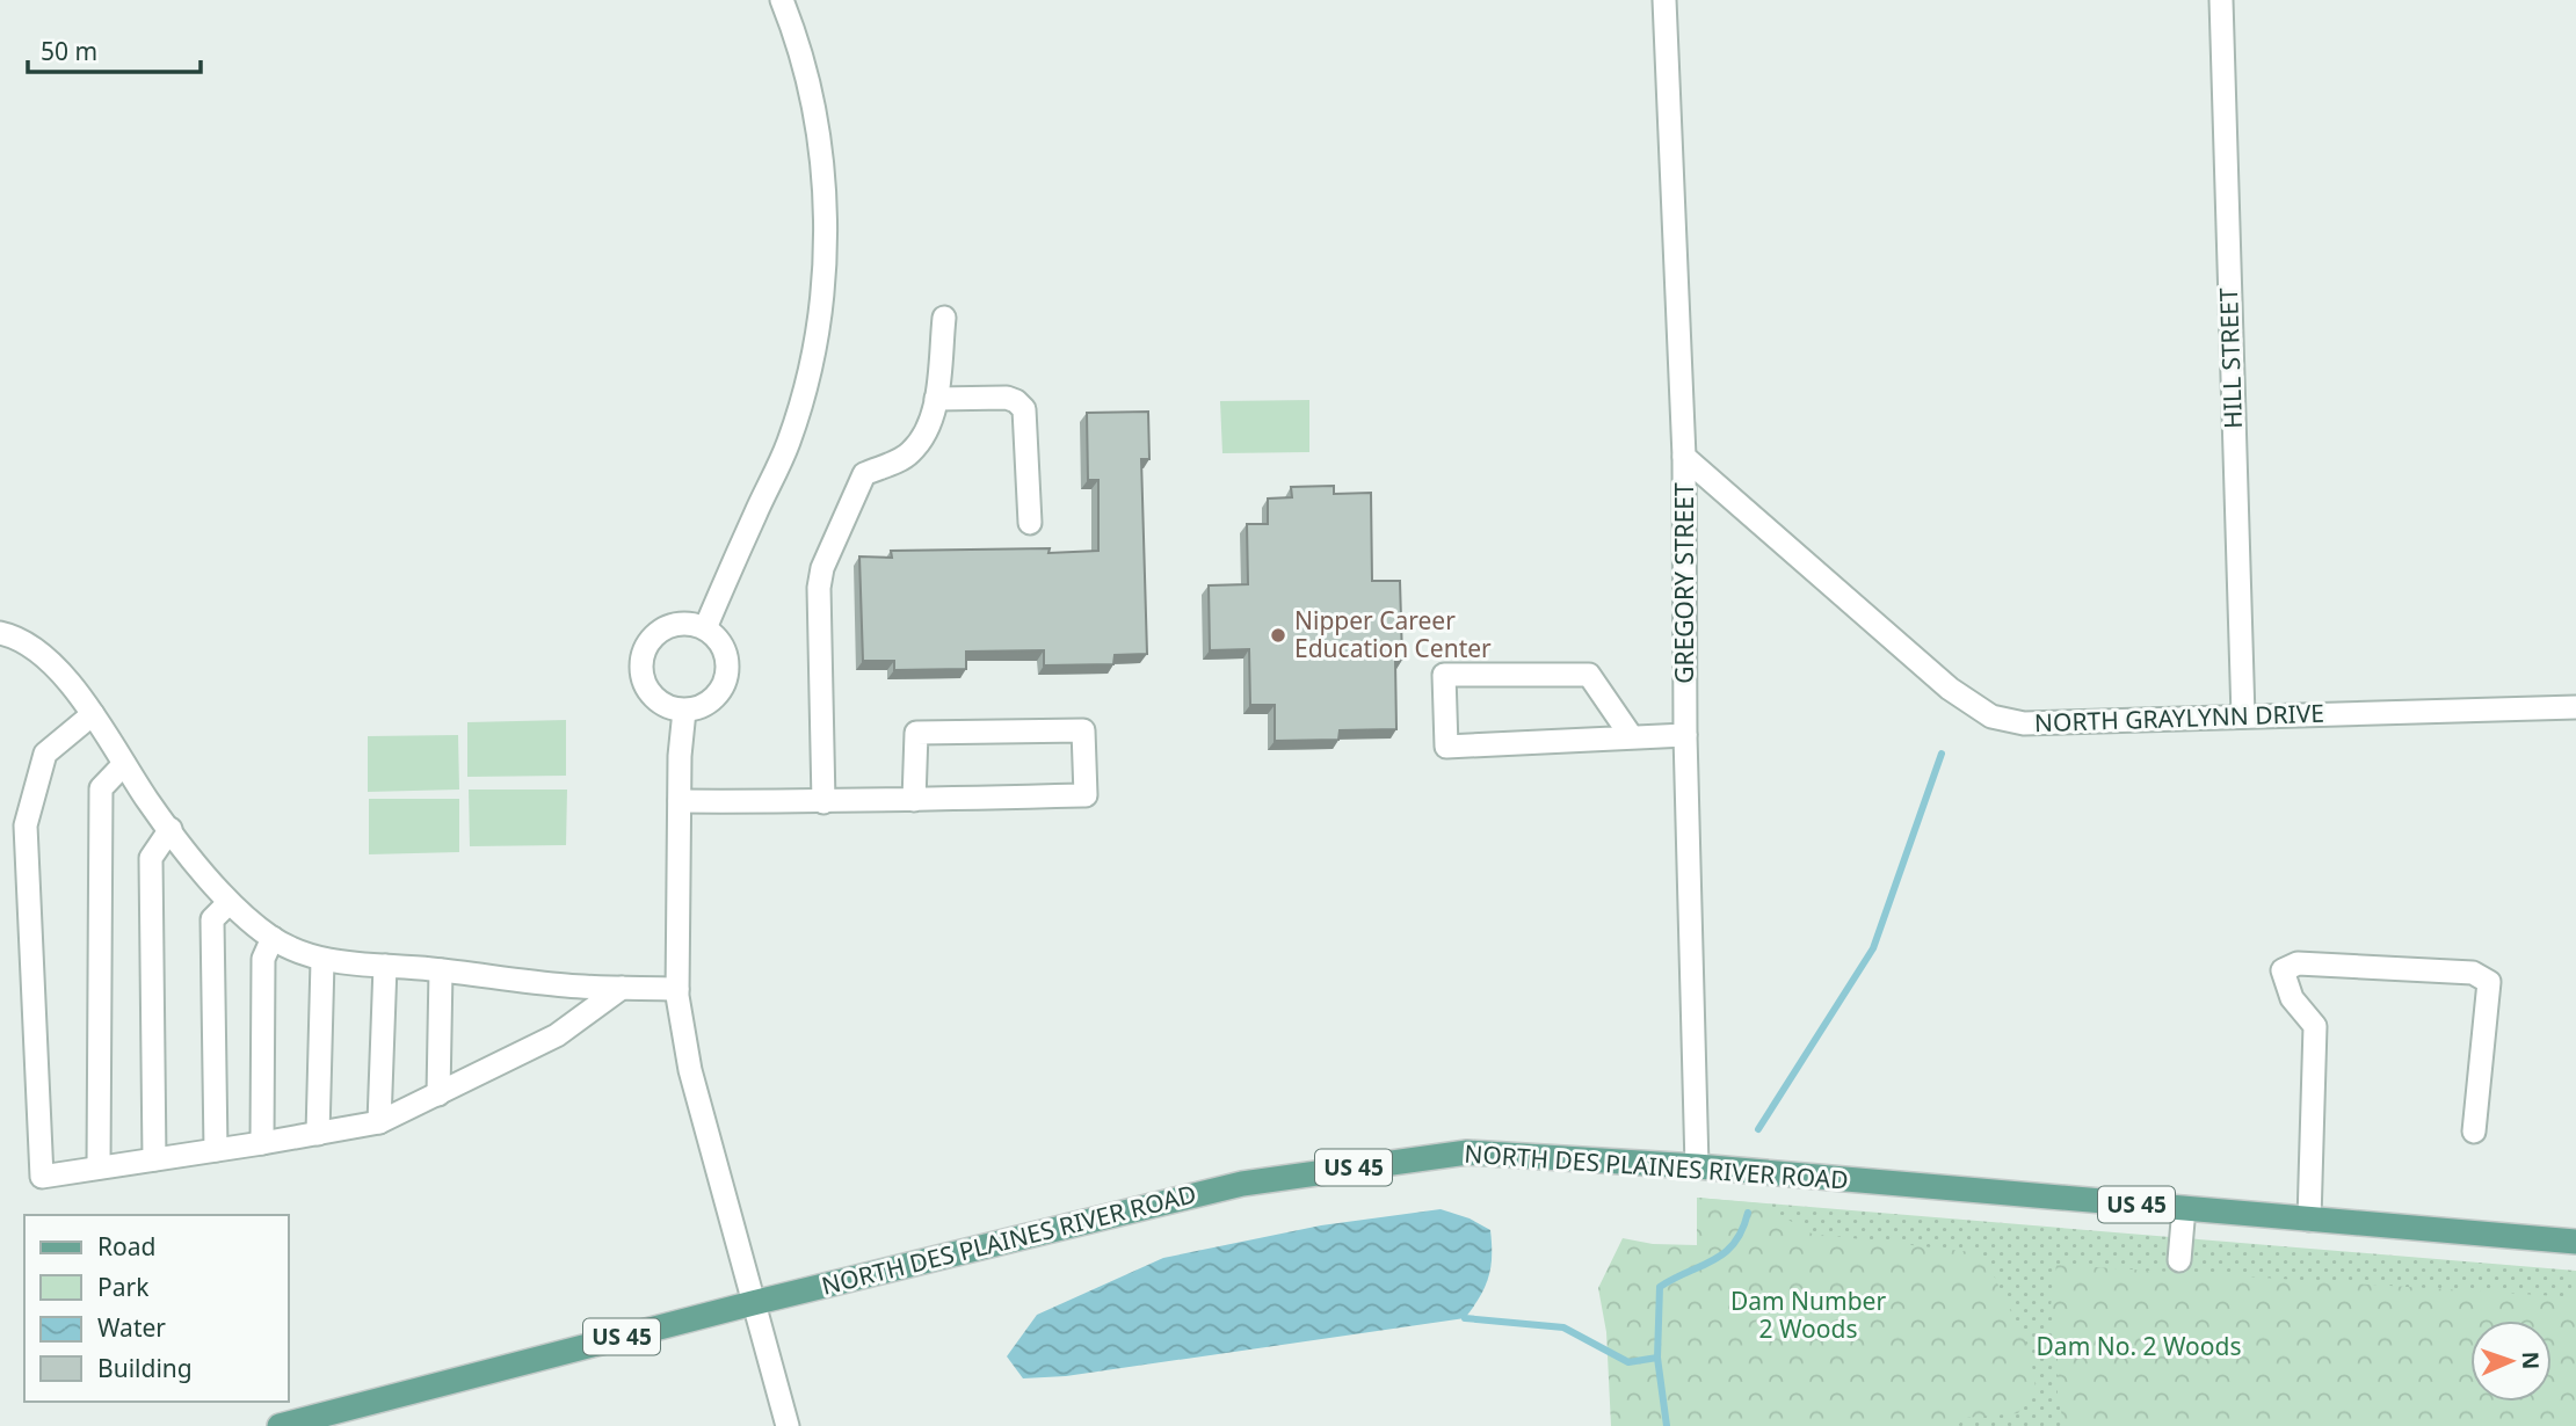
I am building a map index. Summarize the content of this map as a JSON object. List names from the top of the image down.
{
  "streets": {
    "main road": ["US 45", "NORTH DES PLAINES RIVER ROAD"],
    "street": ["HILL STREET", "GREGORY STREET", "NORTH GRAYLYNN DRIVE"]
  },
  "crossings": [
    ["HILL STREET", "NORTH GRAYLYNN DRIVE"],
    ["GREGORY STREET", "NORTH GRAYLYNN DRIVE"],
    ["GREGORY STREET", "NORTH DES PLAINES RIVER ROAD"]
  ],
  "parks": ["Dam Number 2 Woods", "Dam No. 2 Woods"],
  "places": ["Nipper Career Education Center"],
  "legend": [
    "Road",
    "Park",
    "Water",
    "Building"
  ],
  "scale_bar": "50 m",
  "north": "right"
}
